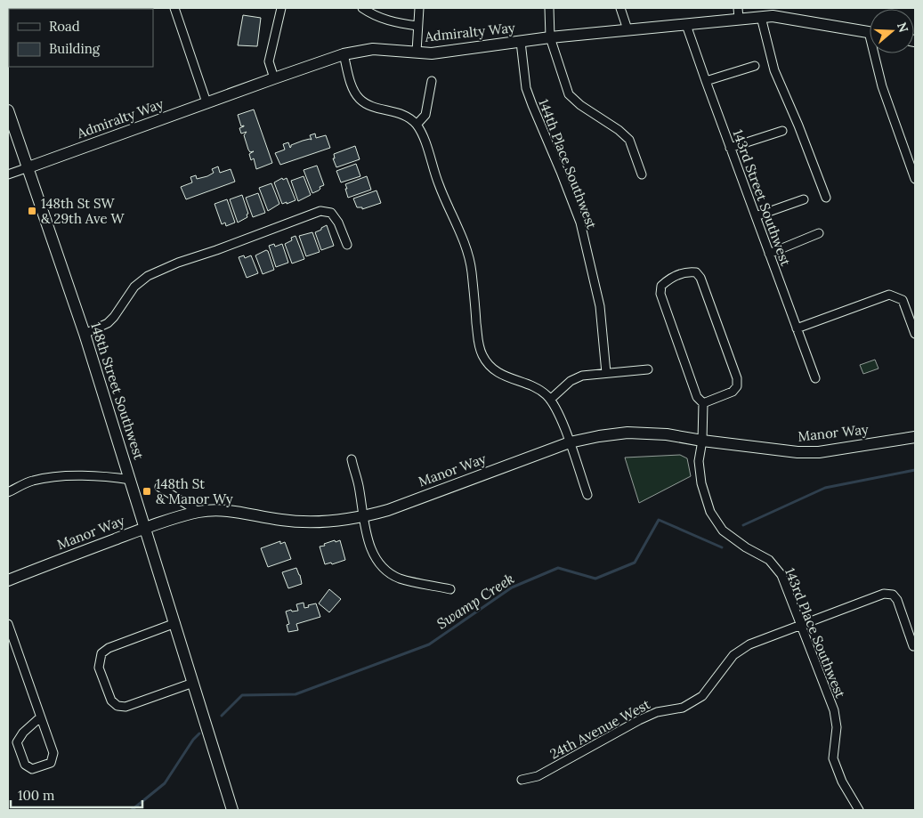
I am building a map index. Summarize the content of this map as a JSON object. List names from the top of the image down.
{
  "streets": {
    "street": [
      "Admiralty Way",
      "144th Place Southwest",
      "143rd Street Southwest",
      "148th Street Southwest",
      "Manor Way",
      "143rd Place Southwest",
      "24th Avenue West"
    ]
  },
  "crossings": [
    ["Admiralty Way", "144th Place Southwest"],
    ["Admiralty Way", "143rd Street Southwest"],
    ["Admiralty Way", "148th Street Southwest"],
    ["148th Street Southwest", "Manor Way"],
    ["Manor Way", "143rd Place Southwest"],
    ["143rd Place Southwest", "24th Avenue West"]
  ],
  "water": ["Swamp Creek"],
  "places": {
    "transit": ["148th St SW & 29th Ave W", "148th St & Manor Wy"]
  },
  "legend": ["Road", "Building"],
  "scale_bar": "100 m",
  "north": "right"
}
